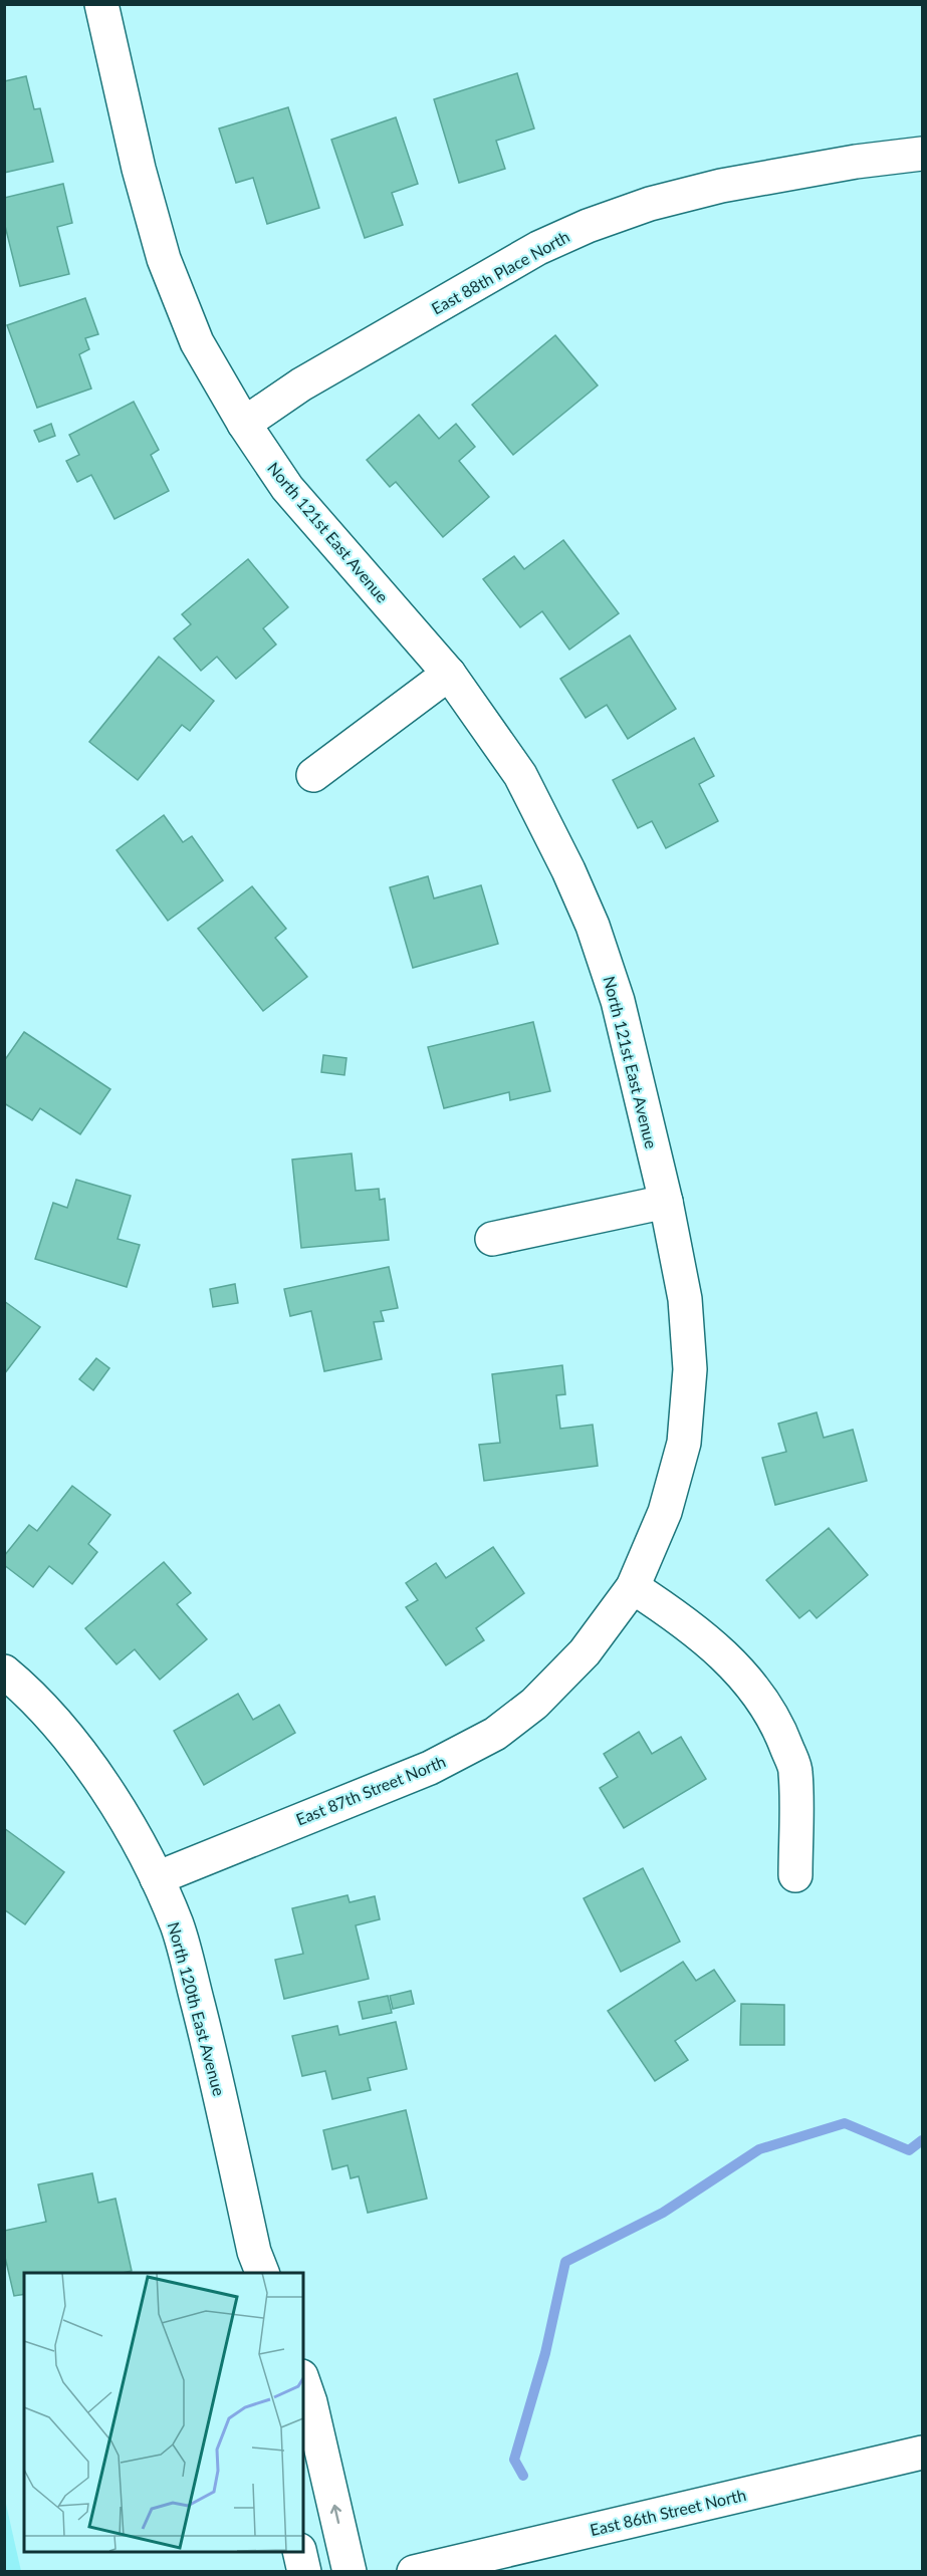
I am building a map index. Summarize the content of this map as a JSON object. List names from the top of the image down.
{
  "streets": {
    "street": [
      "East 88th Place North",
      "North 121st East Avenue",
      "East 87th Street North",
      "North 120th East Avenue",
      "East 86th Street North"
    ]
  },
  "crossings": [
    ["East 88th Place North", "North 121st East Avenue"],
    ["North 121st East Avenue", "East 87th Street North"],
    ["East 87th Street North", "North 120th East Avenue"]
  ]
}
